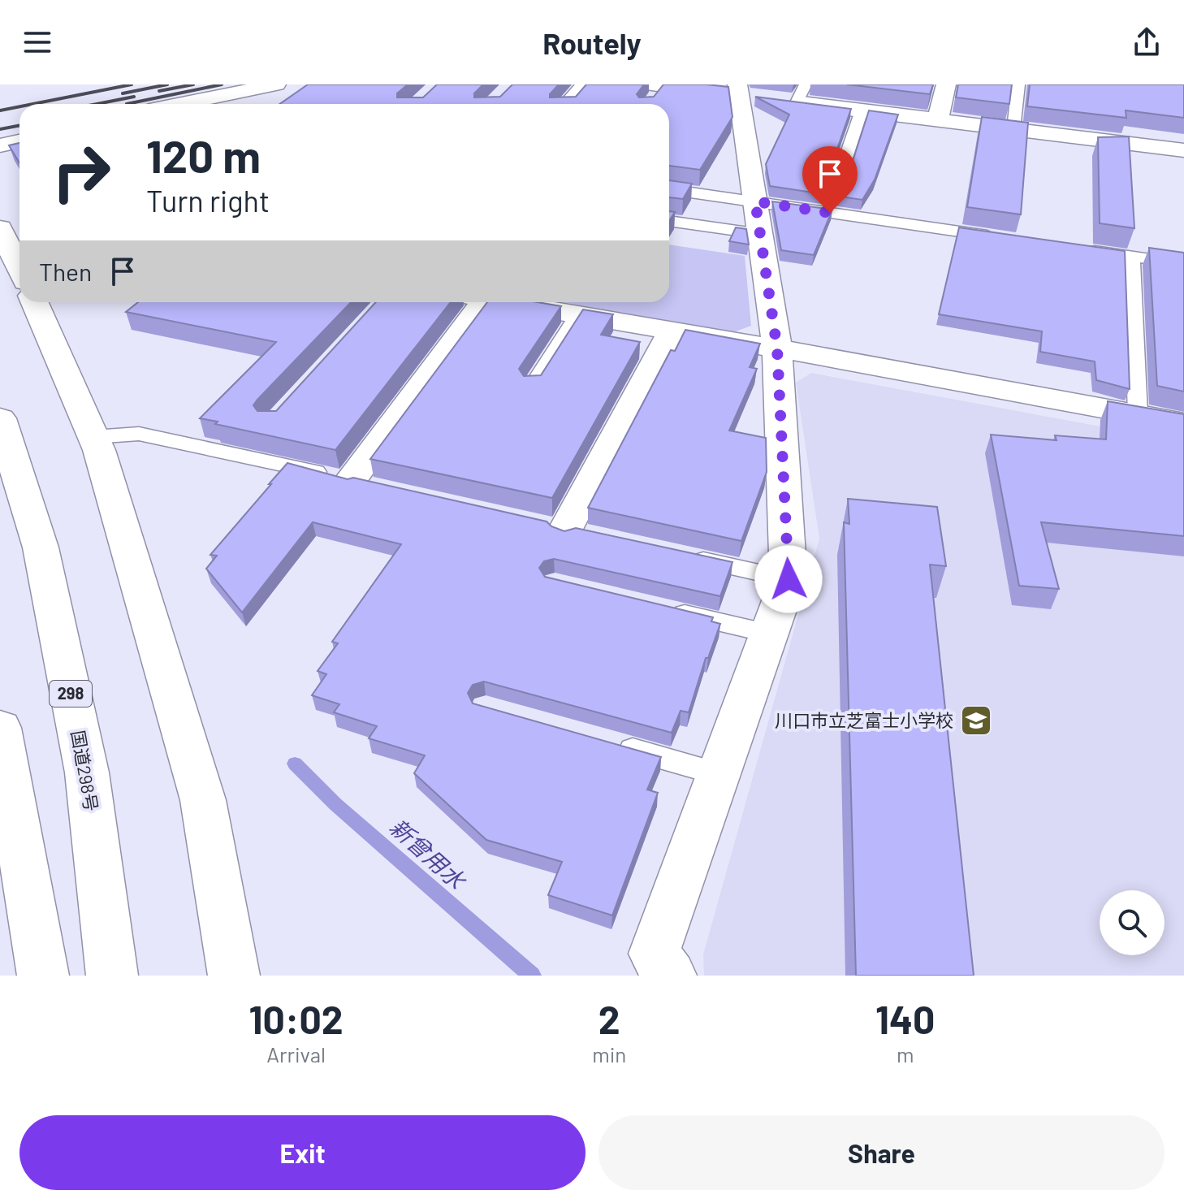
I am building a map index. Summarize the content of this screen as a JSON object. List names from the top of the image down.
{
  "streets": {
    "main road": ["298", "国道298号"]
  },
  "water": ["新曾用水"],
  "places": {
    "school or university": ["川口市立芝富士小学校"]
  },
  "page": {
    "header": "Routely",
    "turn": ["120 m", "Turn right"],
    "then": "Then",
    "eta": [
      "10:02",
      "Arrival",
      "2",
      "min",
      "140",
      "m"
    ],
    "buttons": ["Exit", "Share"]
  }
}
